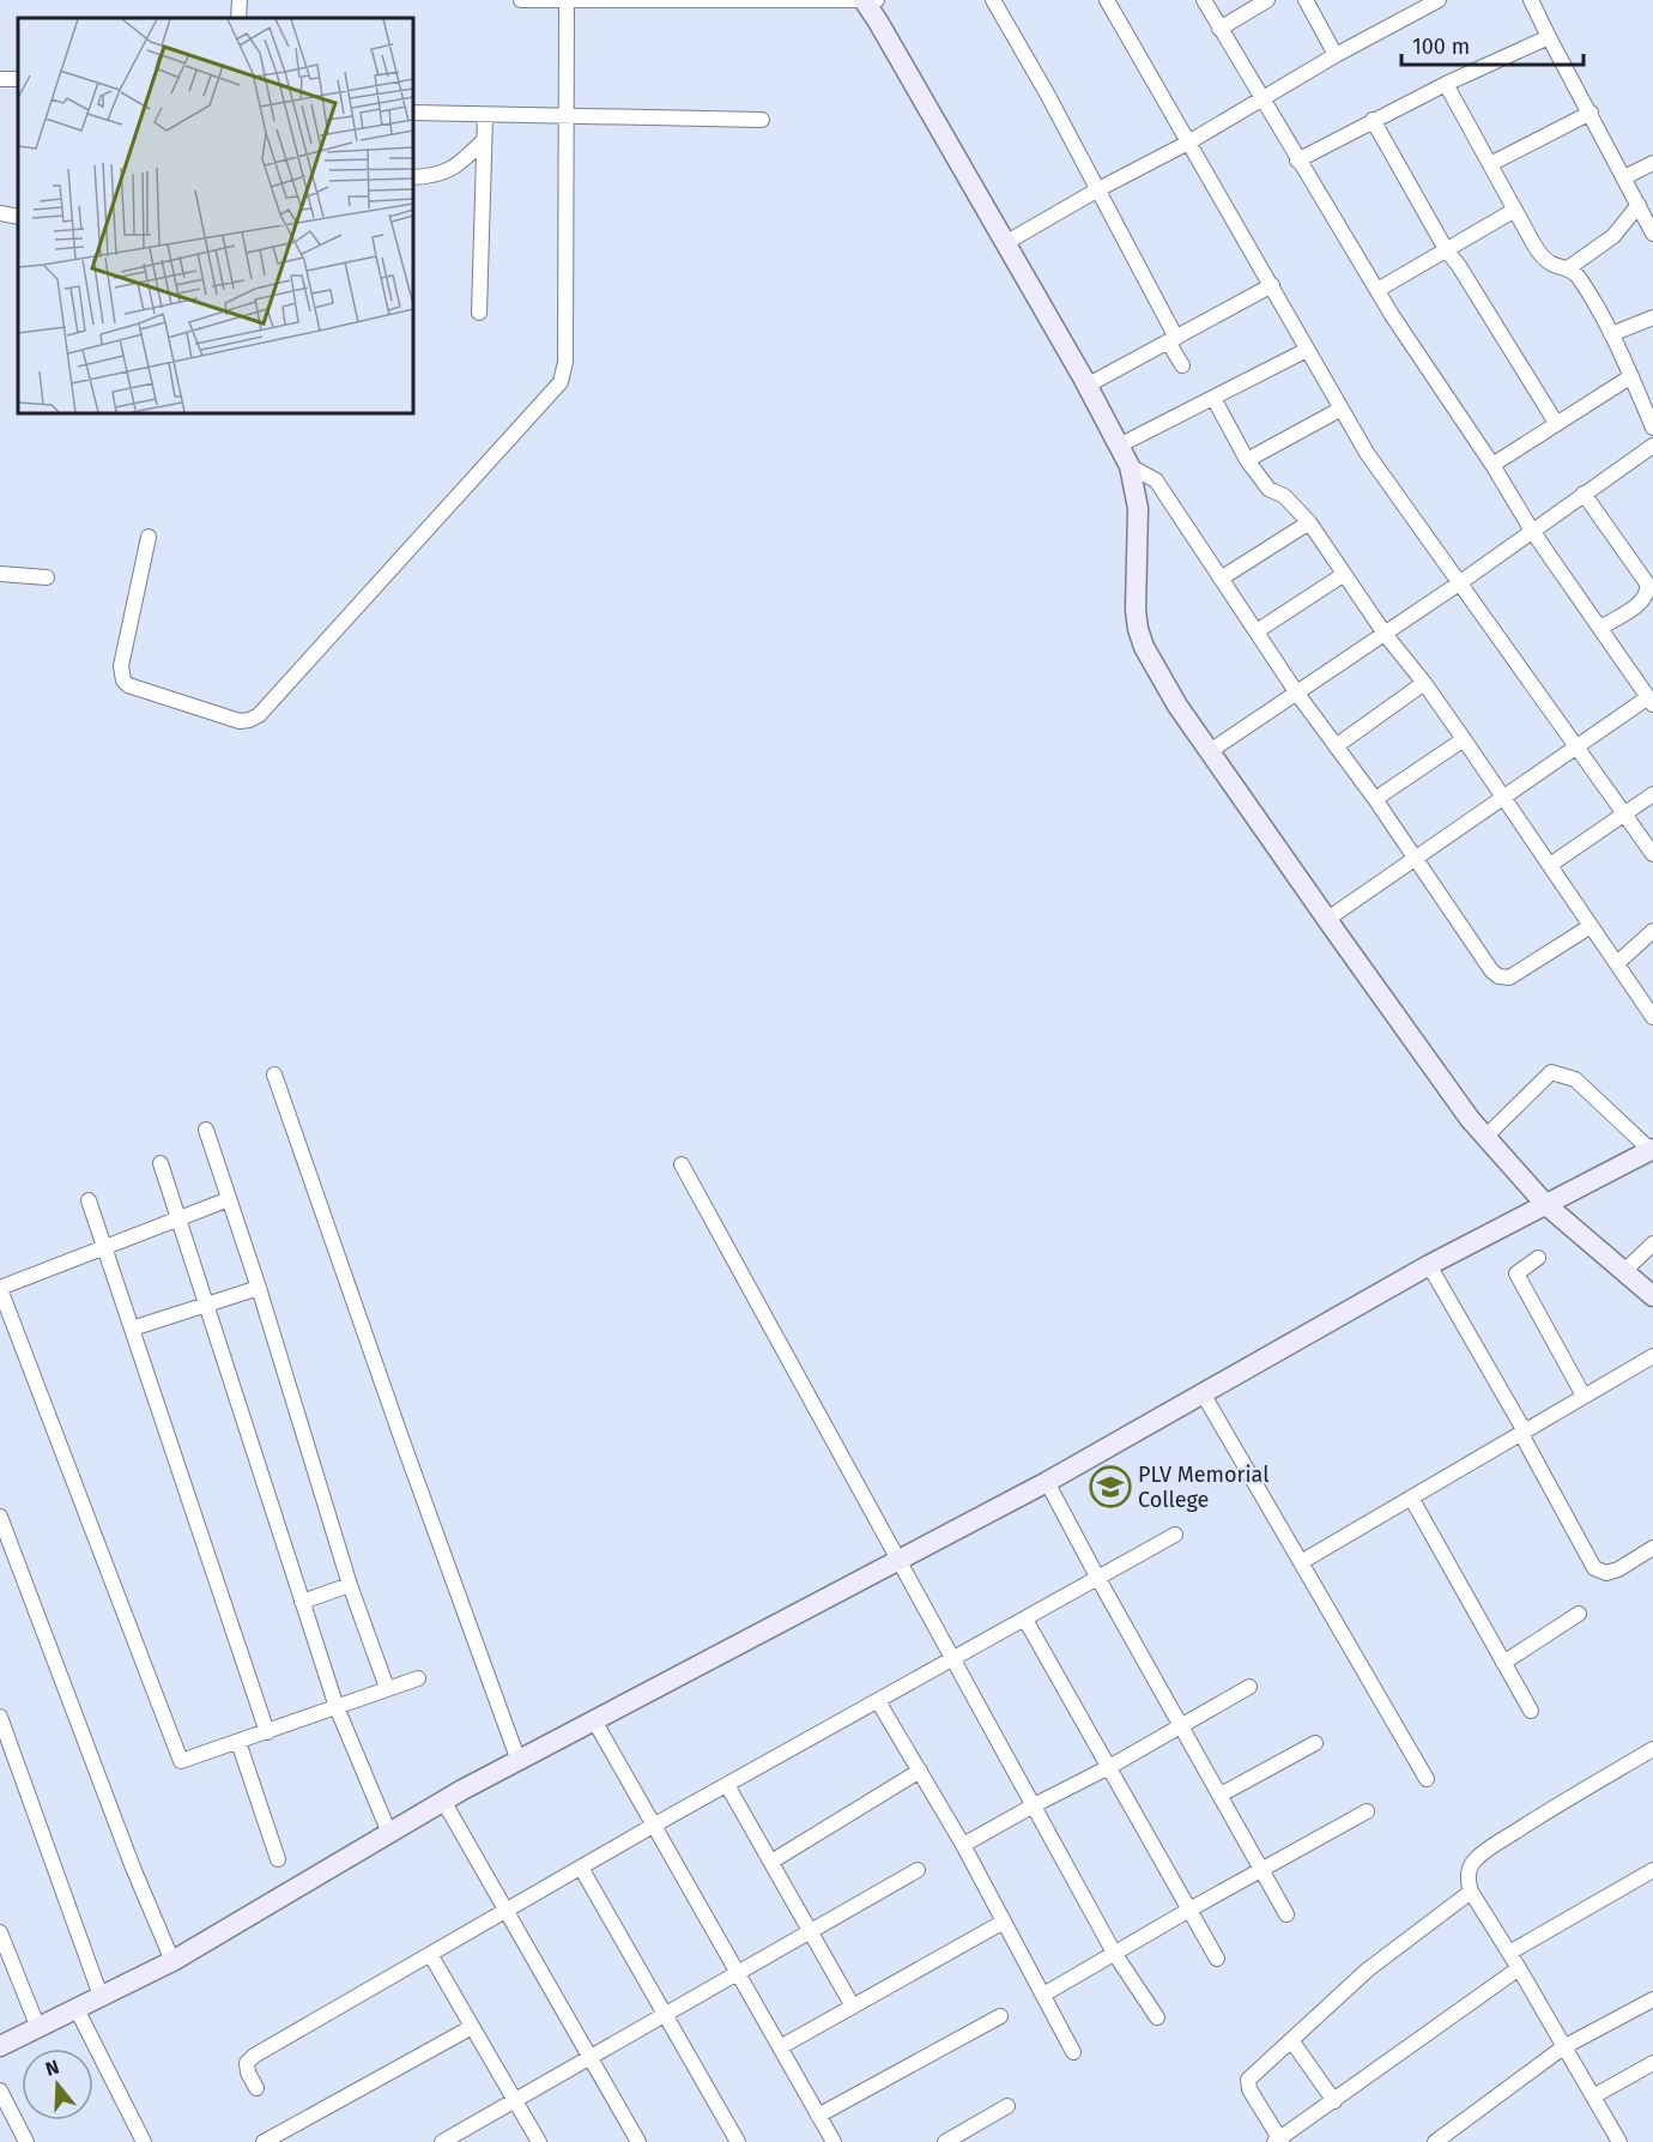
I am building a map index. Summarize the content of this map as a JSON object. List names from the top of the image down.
{
  "places": {
    "school or university": ["PLV Memorial College"]
  },
  "scale_bar": "100 m",
  "north": "top"
}
